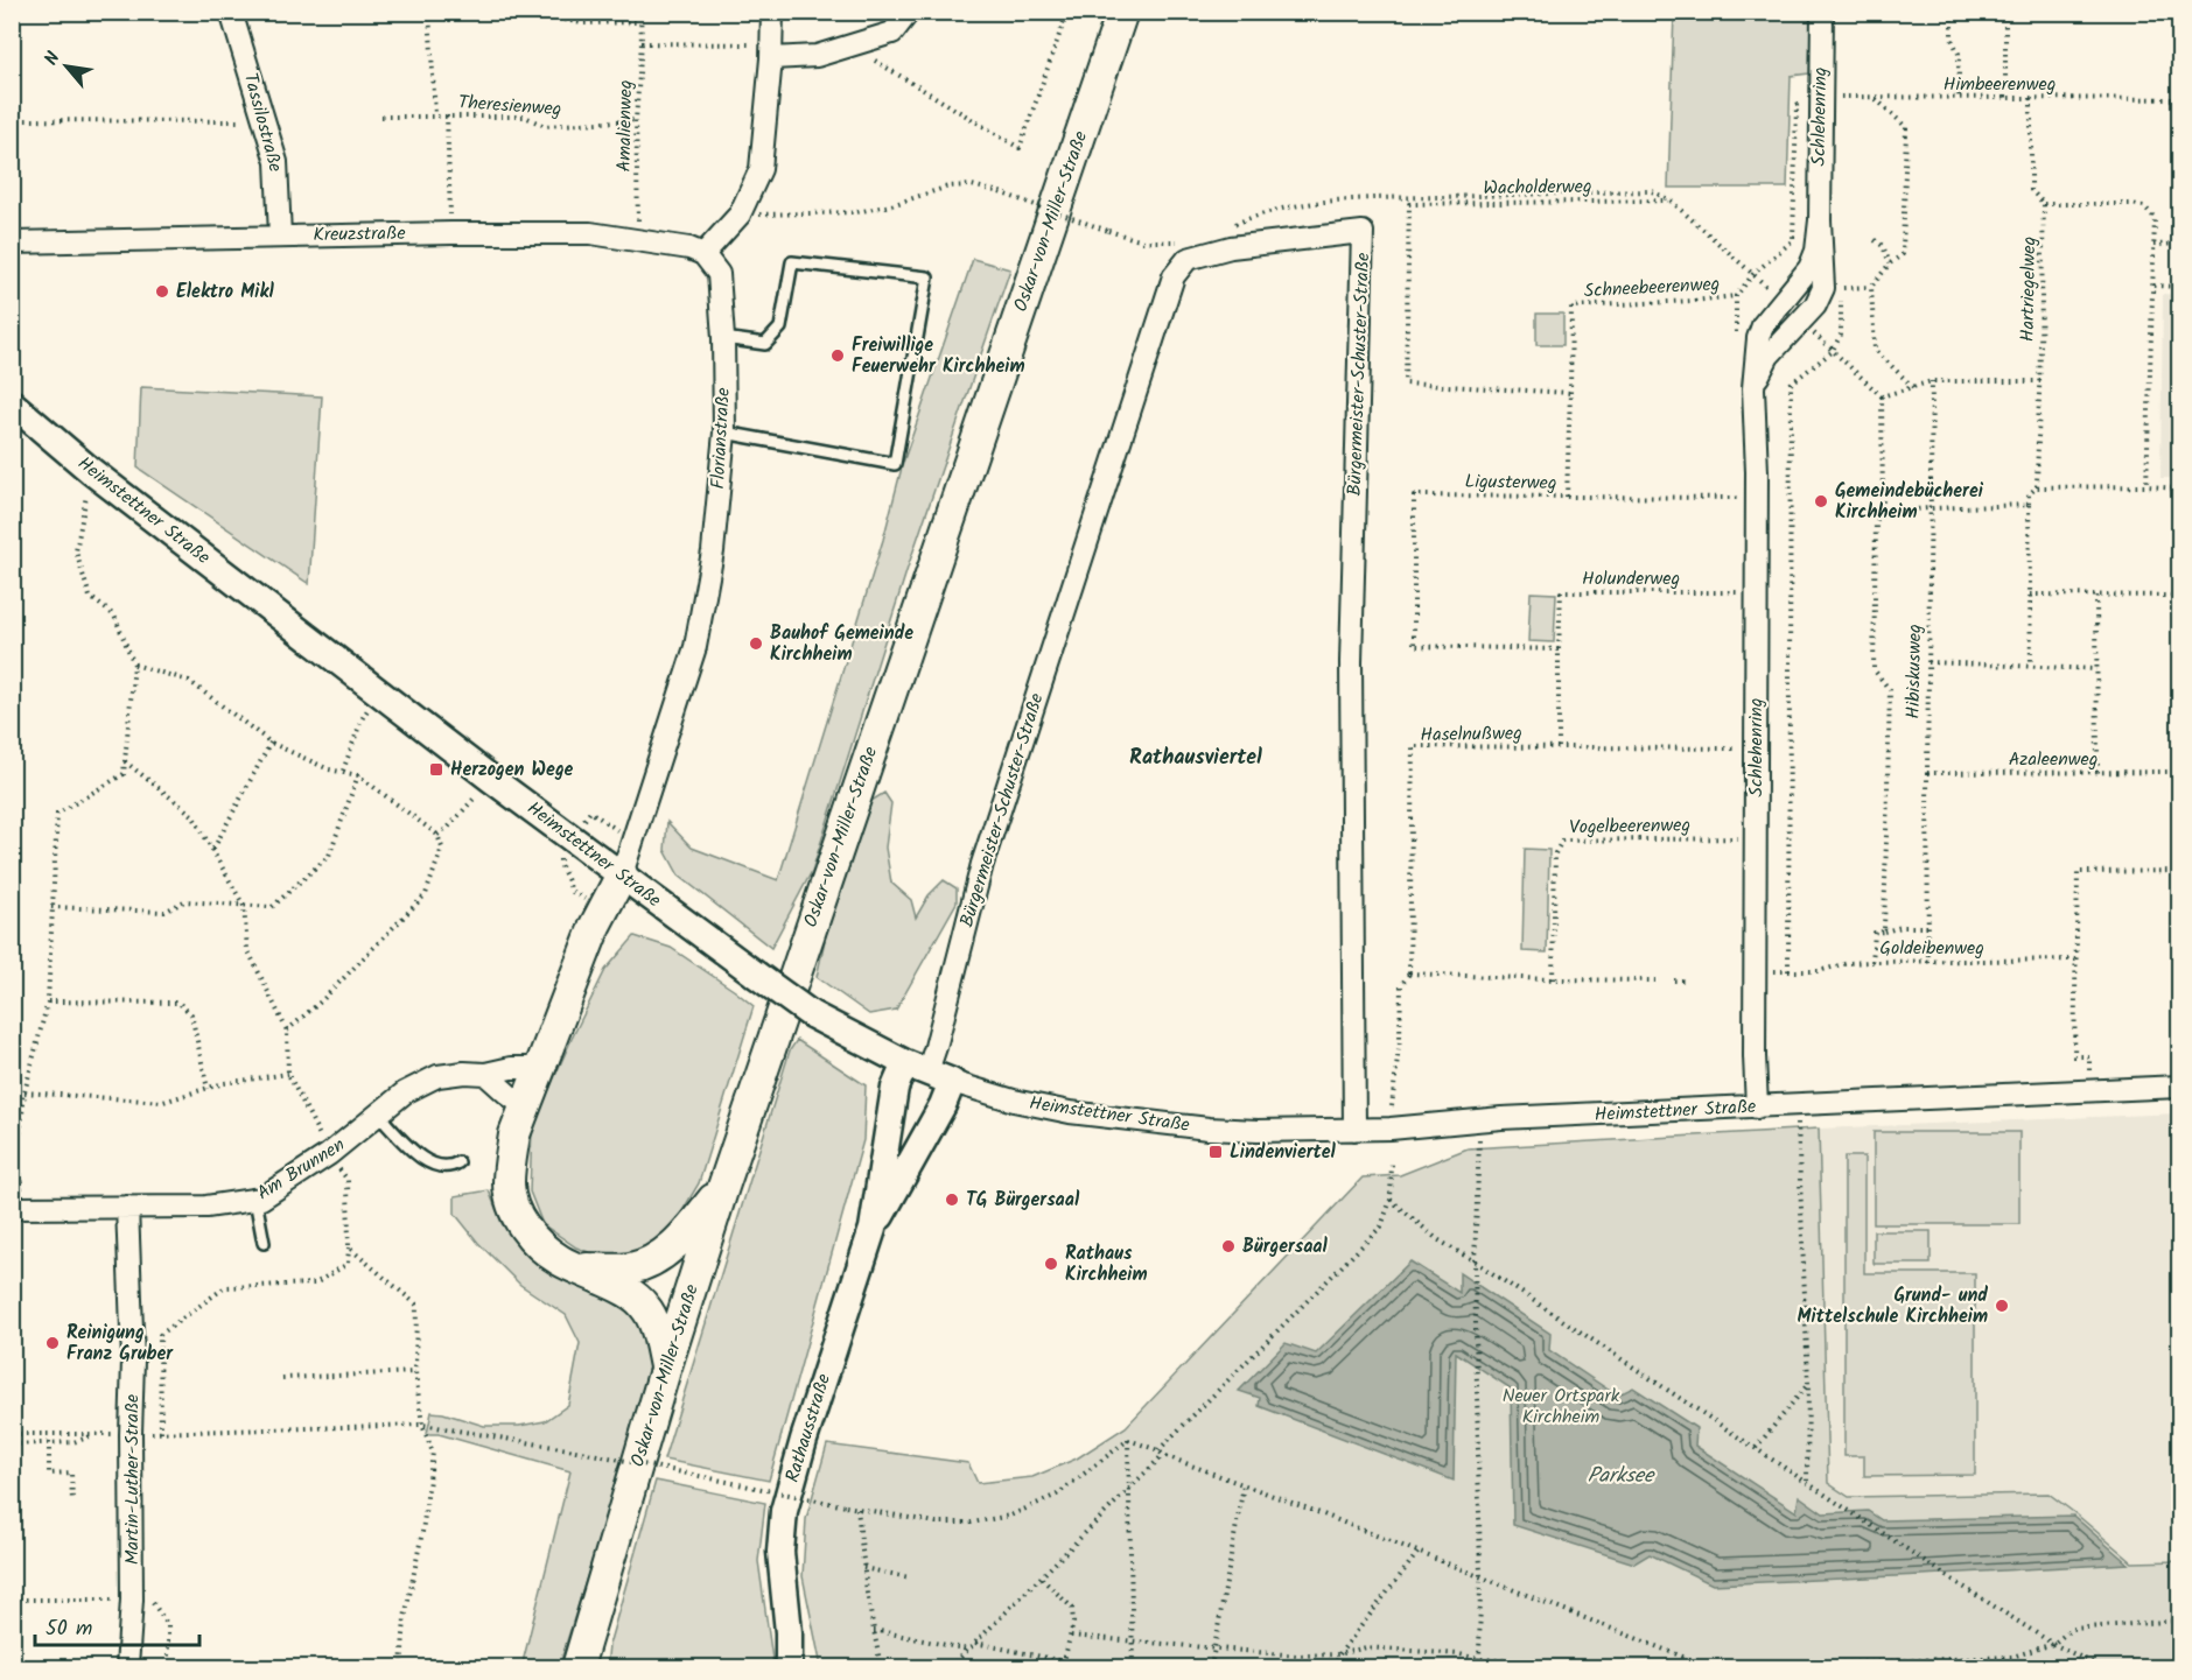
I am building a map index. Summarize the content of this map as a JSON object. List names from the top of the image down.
{
  "streets": {
    "main road": ["Oskar-von-Miller-Straße"],
    "street": [
      "Schlehenring",
      "Tassilostraße",
      "Kreuzstraße",
      "Bürgermeister-Schuster-Straße",
      "Florianstraße",
      "Heimstettner Straße",
      "Am Brunnen",
      "Rathausstraße",
      "Martin-Luther-Straße"
    ],
    "path": [
      "Himbeerenweg",
      "Theresienweg",
      "Amalienweg",
      "Wacholderweg",
      "Schneebeerenweg",
      "Hartriegelweg",
      "Ligusterweg",
      "Holunderweg",
      "Hibiskusweg",
      "Haselnußweg",
      "Azaleenweg",
      "Vogelbeerenweg",
      "Goldeibenweg"
    ]
  },
  "crossings": [
    ["Himbeerenweg", "Schlehenring"],
    ["Himbeerenweg", "Hartriegelweg"],
    ["Theresienweg", "Amalienweg"],
    ["Schlehenring", "Ligusterweg"],
    ["Schlehenring", "Heimstettner Straße"],
    ["Schlehenring", "Holunderweg"],
    ["Schlehenring", "Haselnußweg"],
    ["Schlehenring", "Vogelbeerenweg"],
    ["Tassilostraße", "Kreuzstraße"],
    ["Amalienweg", "Kreuzstraße"],
    ["Wacholderweg", "Schneebeerenweg"],
    ["Kreuzstraße", "Florianstraße"],
    ["Schneebeerenweg", "Ligusterweg"],
    ["Bürgermeister-Schuster-Straße", "Heimstettner Straße"],
    ["Bürgermeister-Schuster-Straße", "Rathausstraße"],
    ["Florianstraße", "Heimstettner Straße"],
    ["Ligusterweg", "Holunderweg"],
    ["Heimstettner Straße", "Rathausstraße"],
    ["Holunderweg", "Haselnußweg"],
    ["Hibiskusweg", "Azaleenweg"],
    ["Hibiskusweg", "Goldeibenweg"],
    ["Am Brunnen", "Martin-Luther-Straße"]
  ],
  "districts": ["Rathausviertel"],
  "water": ["Parksee"],
  "parks": ["Neuer Ortspark Kirchheim"],
  "places": {
    "other": [
      "Elektro Mikl",
      "Freiwillige Feuerwehr Kirchheim",
      "Gemeindebücherei Kirchheim",
      "Bauhof Gemeinde Kirchheim",
      "TG Bürgersaal",
      "Bürgersaal",
      "Rathaus Kirchheim",
      "Grund- und Mittelschule Kirchheim",
      "Reinigung Franz Gruber"
    ],
    "transit": ["Herzogen Wege", "Lindenviertel"]
  },
  "scale_bar": "50 m",
  "north": "top left"
}
